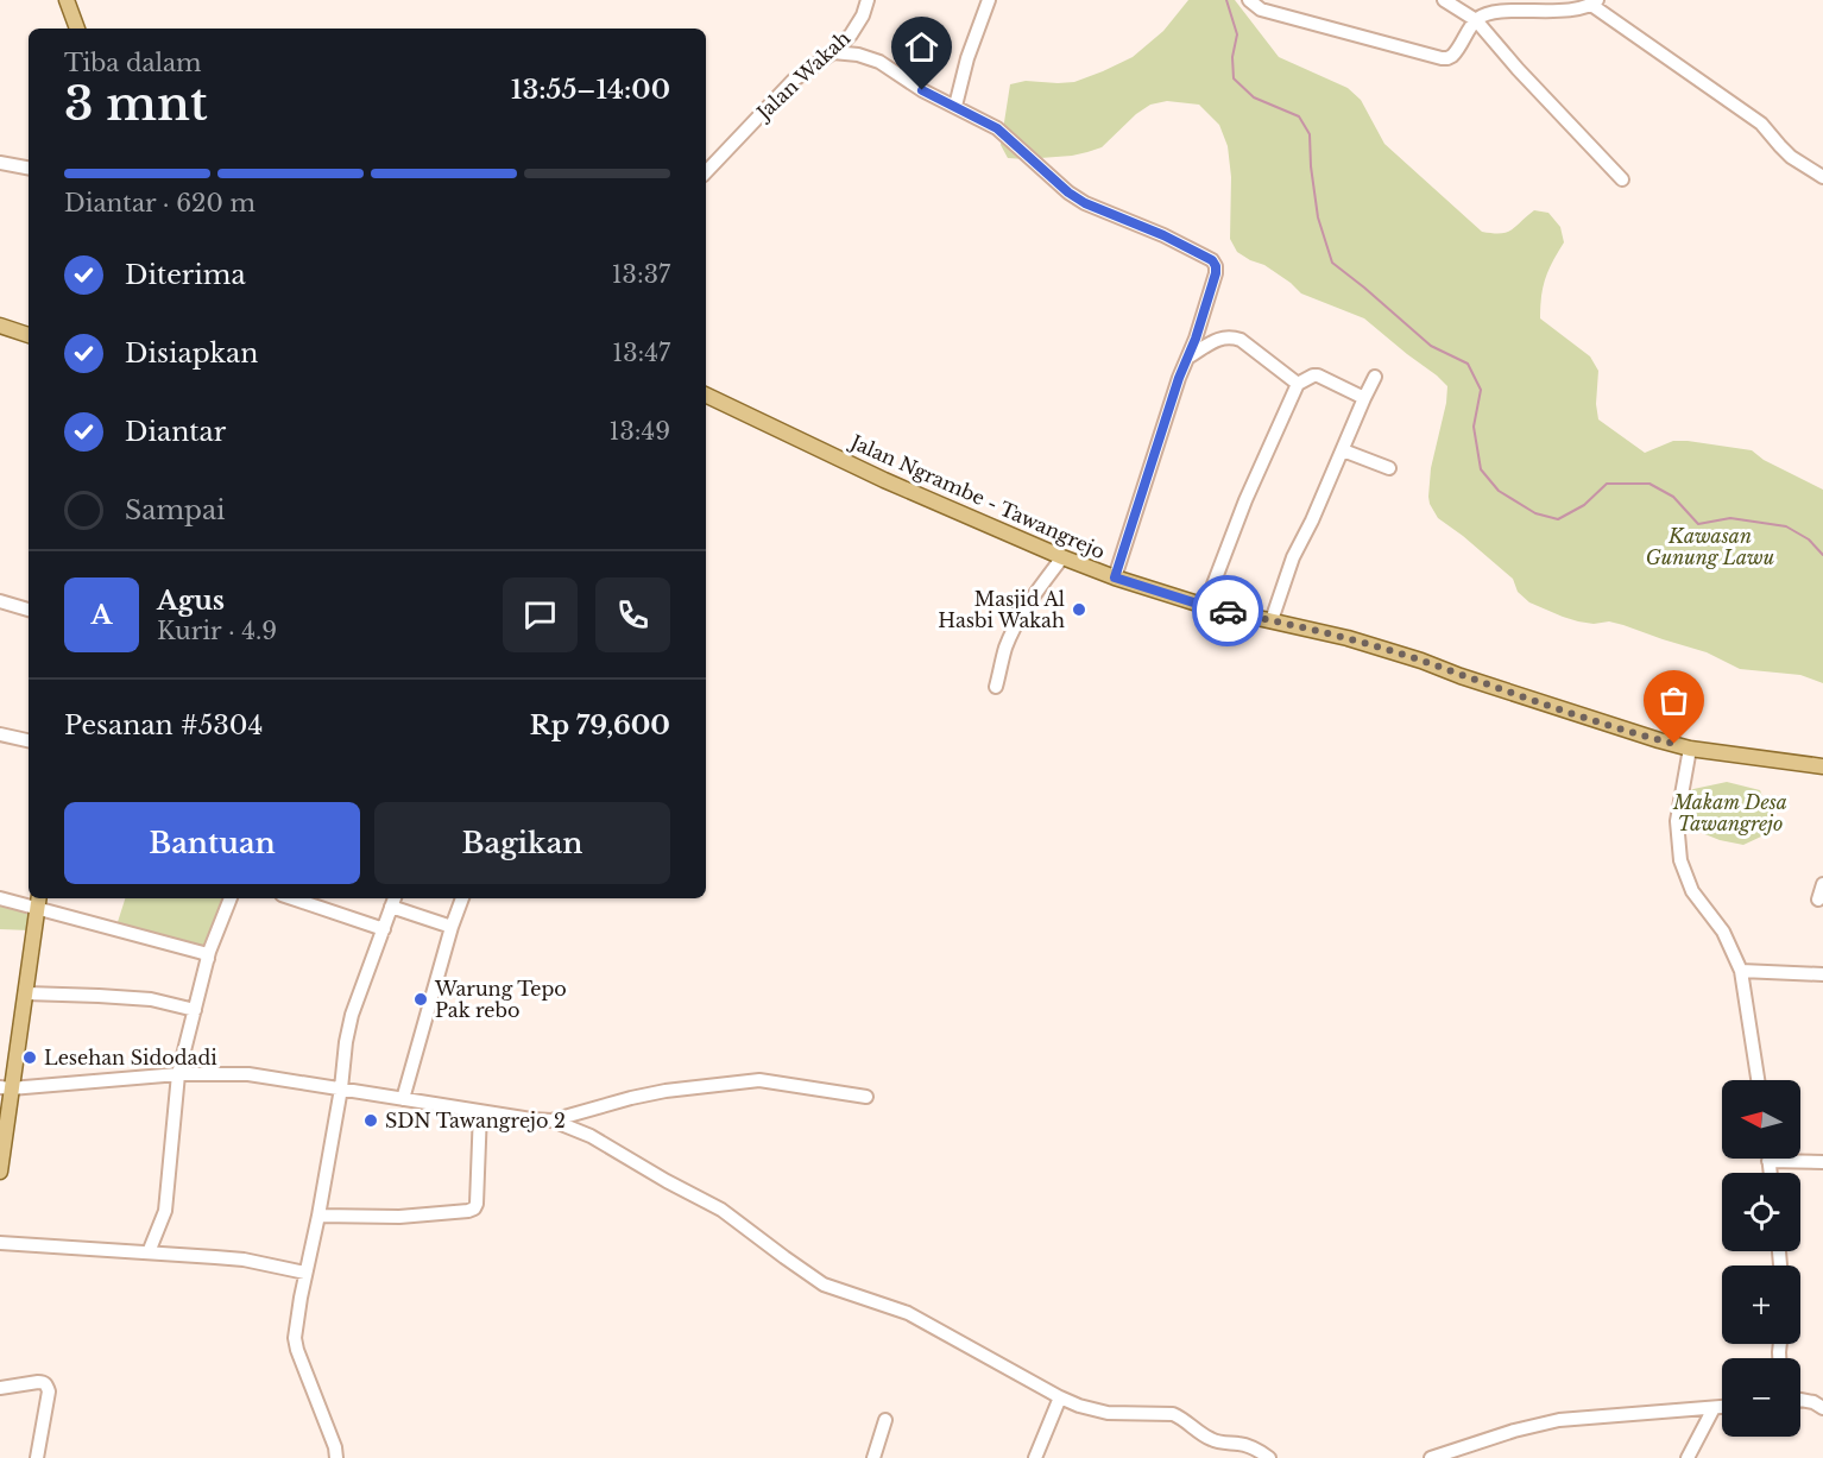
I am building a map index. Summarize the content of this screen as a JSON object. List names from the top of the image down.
{
  "streets": {
    "main road": ["Jalan Ngrambe - Tawangrejo"],
    "street": ["Jalan Wakah"]
  },
  "parks": ["Kawasan Gunung Lawu", "Makam Desa Tawangrejo"],
  "places": [
    "Masjid Al Hasbi Wakah",
    "Warung Tepo Pak rebo",
    "Lesehan Sidodadi",
    "SDN Tawangrejo 2"
  ],
  "north": "left",
  "page": {
    "heading": ["3 mnt", "Tiba dalam", "13:55–14:00"],
    "panel": [
      "Agus",
      "Kurir · 4.9",
      "Pesanan #5304",
      "Rp 79,600"
    ],
    "bar": "Diantar · 620 m",
    "list": [
      ["Diterima", "13:37"],
      ["Disiapkan", "13:47"],
      ["Diantar", "13:49"],
      "Sampai"
    ],
    "round": "A",
    "buttons": ["Bantuan", "Bagikan"],
    "map_buttons": ["+", "−"]
  }
}
